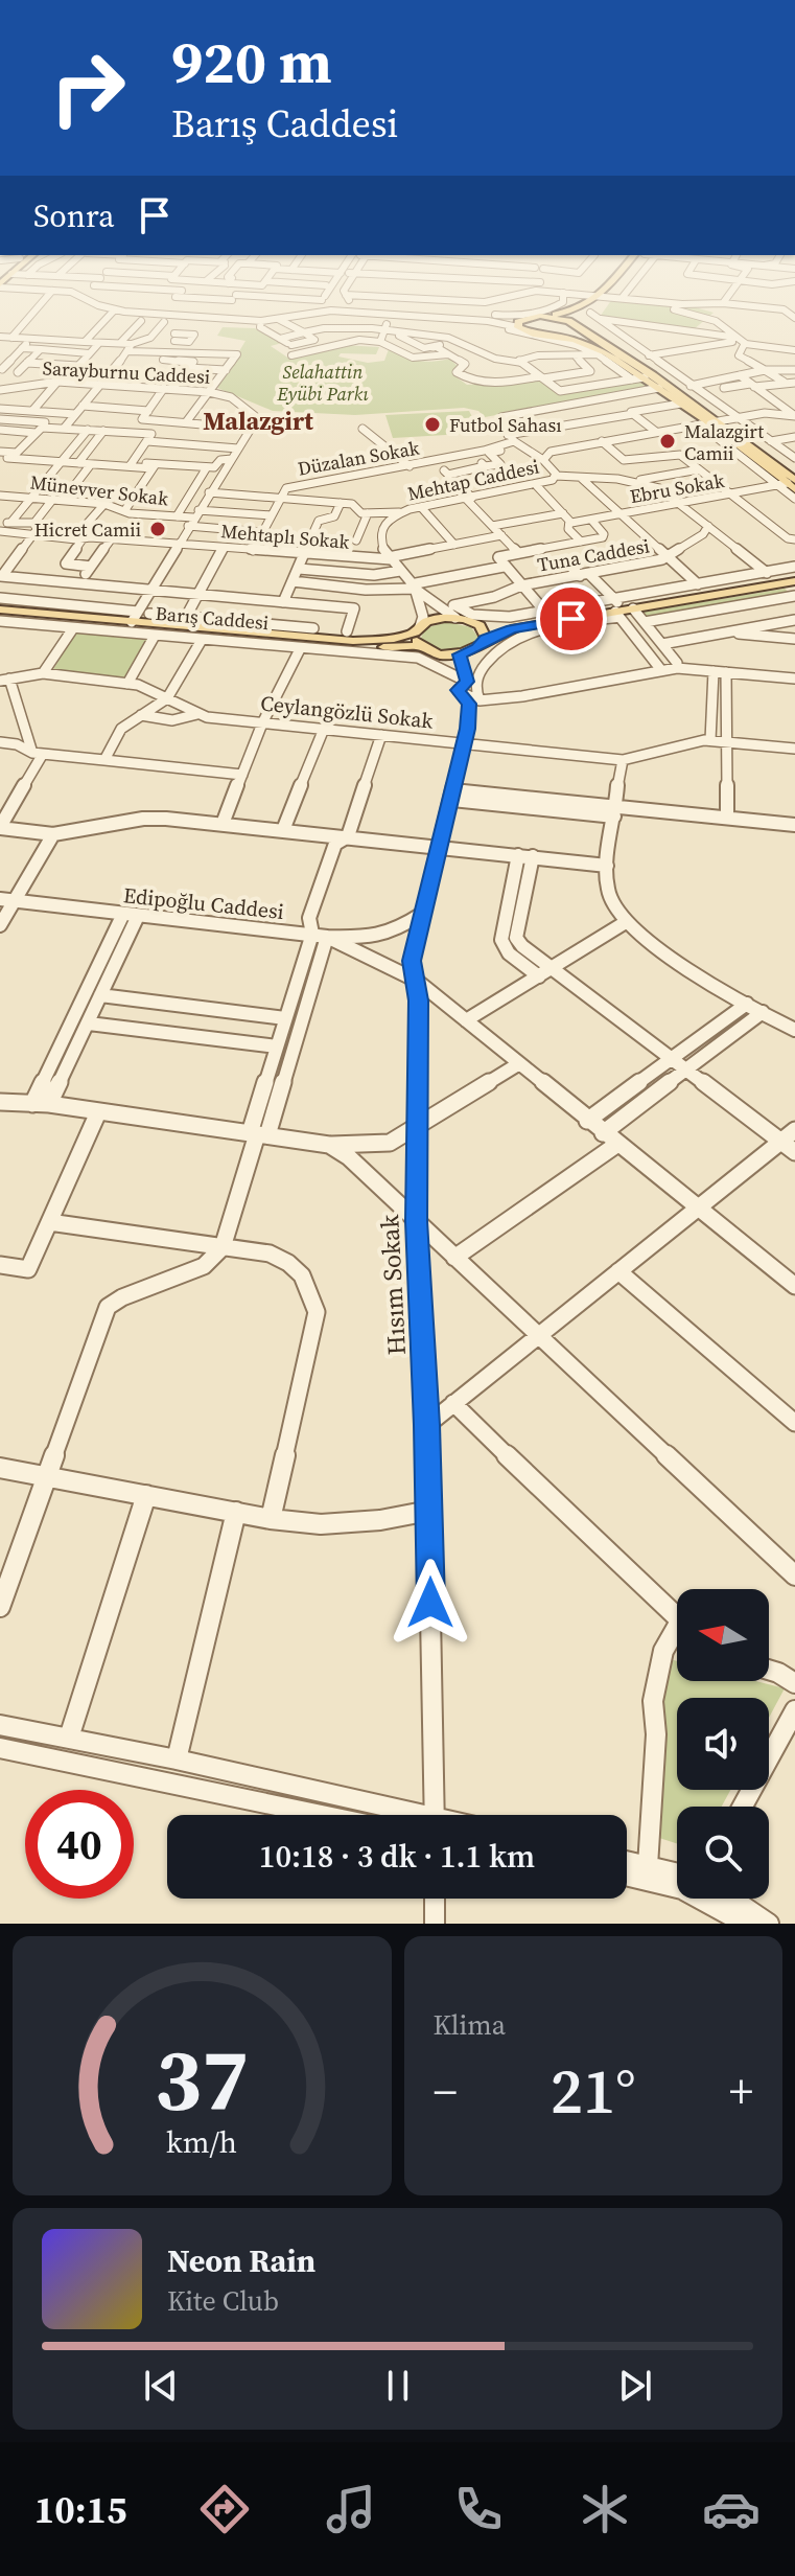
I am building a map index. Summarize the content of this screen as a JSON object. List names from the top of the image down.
{
  "streets": {
    "main road": ["Barış Caddesi"],
    "street": [
      "Sarayburnu Caddesi",
      "Düzalan Sokak",
      "Mehtap Caddesi",
      "Ebru Sokak",
      "Münevver Sokak",
      "Mehtaplı Sokak",
      "Tuna Caddesi",
      "Ceylangözlü Sokak",
      "Edipoğlu Caddesi",
      "Hısım Sokak"
    ]
  },
  "crossings": [
    ["Düzalan Sokak", "Mehtaplı Sokak"],
    ["Mehtap Caddesi", "Mehtaplı Sokak"],
    ["Barış Caddesi", "Hısım Sokak"],
    ["Ceylangözlü Sokak", "Hısım Sokak"],
    ["Edipoğlu Caddesi", "Hısım Sokak"]
  ],
  "districts": ["Malazgirt"],
  "parks": ["Selahattin Eyübi Parkı"],
  "places": ["Futbol Sahası", "Malazgirt Camii", "Hicret Camii"],
  "north": "left",
  "page": {
    "turn": ["920 m", "Barış Caddesi"],
    "then": "Sonra",
    "limit": "40",
    "trip": "10:18 · 3 dk · 1.1 km",
    "tile": "Klima",
    "heat": ["−", "21°", "+"],
    "song": ["Neon Rain", "Kite Club"],
    "tabs": "10:15",
    "gauge": ["37", "km/h"]
  }
}
